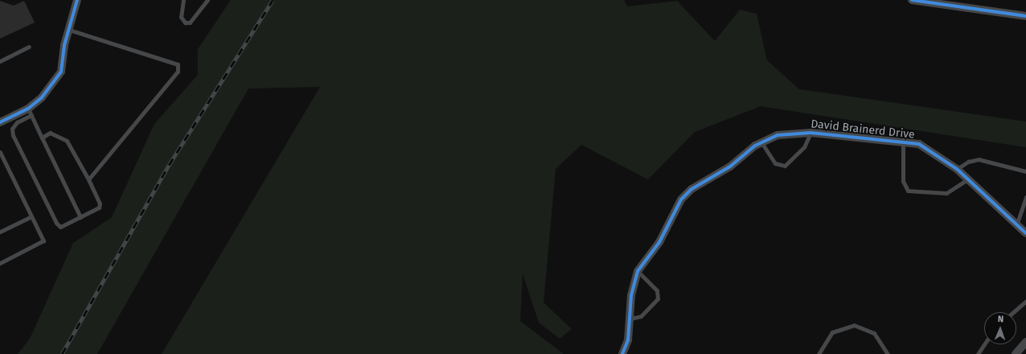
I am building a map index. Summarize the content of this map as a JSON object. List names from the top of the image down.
{
  "streets": {
    "street": ["David Brainerd Drive"]
  },
  "north": "top"
}
